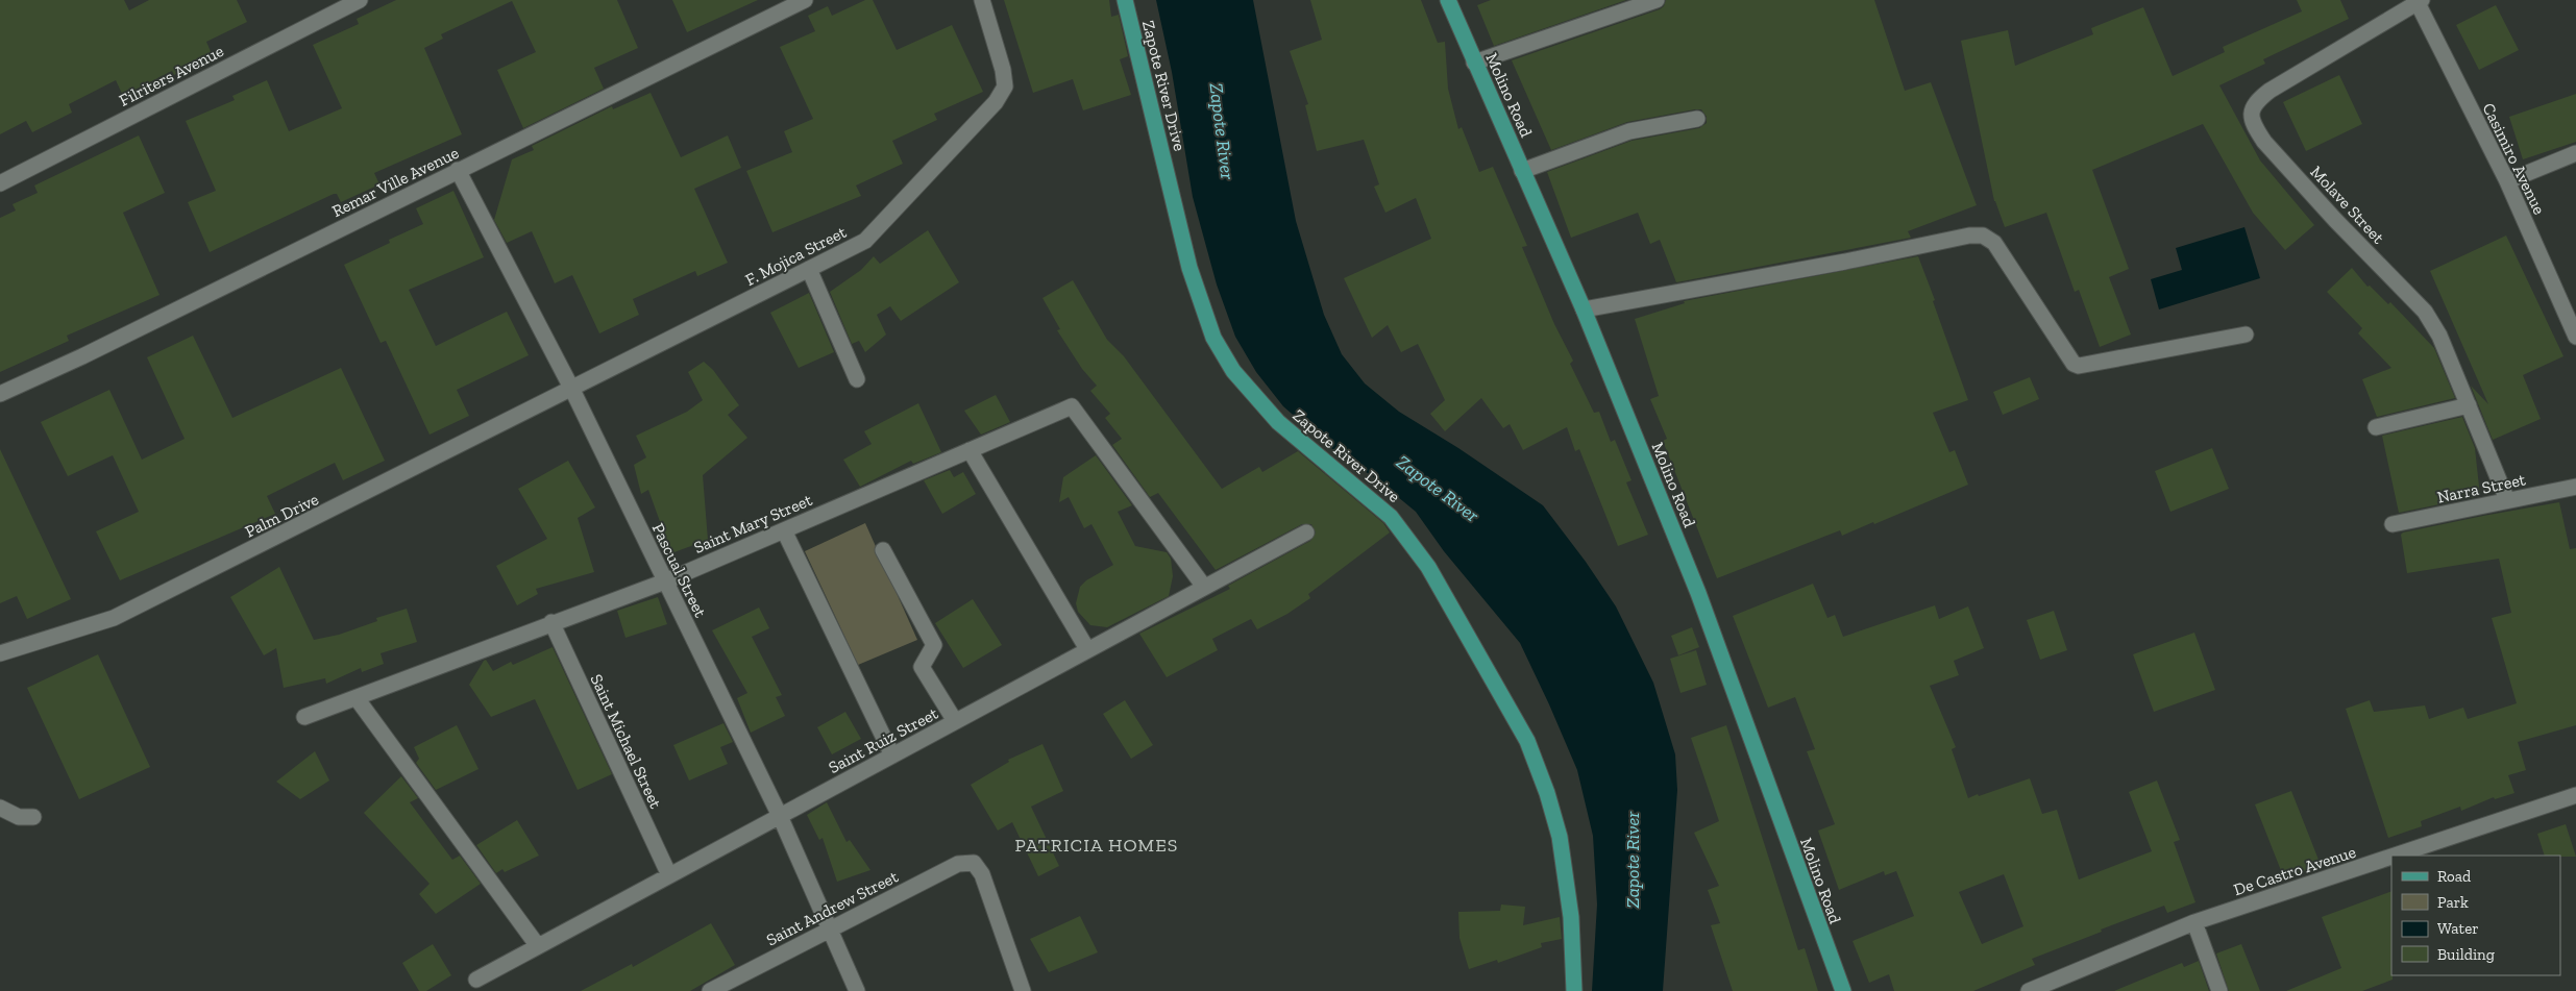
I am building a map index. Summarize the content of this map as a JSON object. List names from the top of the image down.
{
  "streets": {
    "main road": ["Zapote River Drive", "Molino Road"],
    "street": [
      "Filriters Avenue",
      "Casimiro Avenue",
      "Remar Ville Avenue",
      "Molave Street",
      "F. Mojica Street",
      "Narra Street",
      "Palm Drive",
      "Saint Mary Street",
      "Pascual Street",
      "Saint Ruiz Street",
      "Saint Michael Street",
      "De Castro Avenue",
      "Saint Andrew Street"
    ]
  },
  "crossings": [
    ["Casimiro Avenue", "Molave Street"],
    ["Remar Ville Avenue", "Pascual Street"],
    ["Molave Street", "Narra Street"],
    ["F. Mojica Street", "Palm Drive"],
    ["F. Mojica Street", "Pascual Street"],
    ["Palm Drive", "Pascual Street"],
    ["Saint Mary Street", "Pascual Street"],
    ["Saint Mary Street", "Saint Ruiz Street"],
    ["Saint Mary Street", "Saint Michael Street"],
    ["Pascual Street", "Saint Ruiz Street"],
    ["Pascual Street", "Saint Andrew Street"],
    ["Saint Ruiz Street", "Saint Michael Street"]
  ],
  "districts": ["PATRICIA HOMES"],
  "water": ["Zapote River"],
  "legend": [
    "Road",
    "Park",
    "Water",
    "Building"
  ]
}
